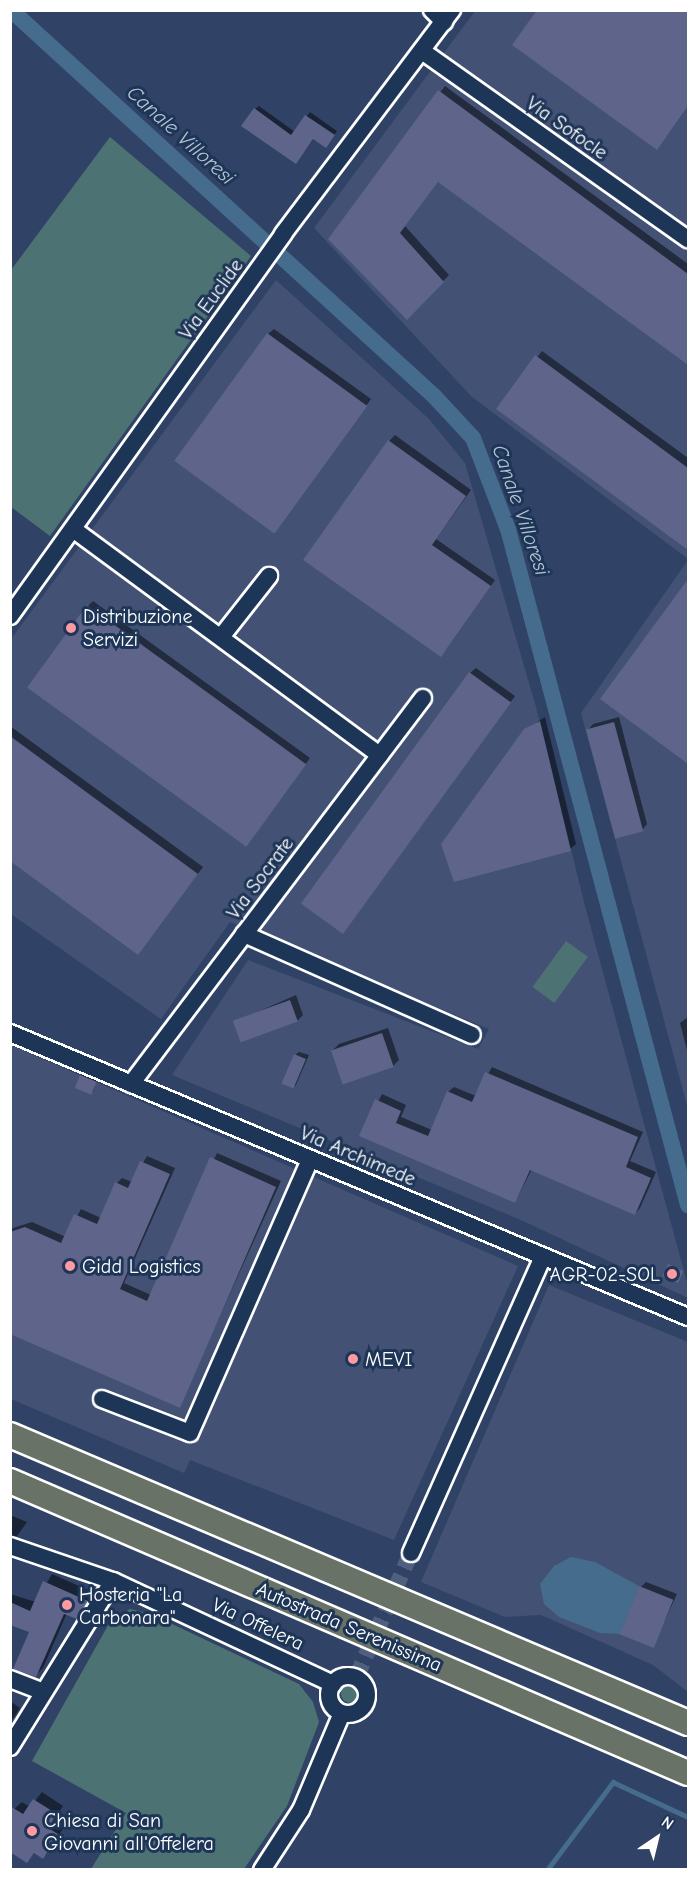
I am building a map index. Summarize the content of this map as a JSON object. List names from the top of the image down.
{
  "streets": {
    "highway": ["Autostrada Serenissima"],
    "street": [
      "Via Sofocle",
      "Via Euclide",
      "Via Socrate",
      "Via Archimede",
      "Via Offelera"
    ]
  },
  "crossings": [
    ["Via Sofocle", "Via Euclide"],
    ["Via Socrate", "Via Archimede"]
  ],
  "water": ["Canale Villoresi"],
  "places": [
    "Distribuzione Servizi",
    "Gidd Logistics",
    "AGR-02-SOL",
    "MEVI",
    "Hosteria \"La Carbonara\"",
    "Chiesa di San Giovanni all'Offelera"
  ],
  "north": "top right"
}
